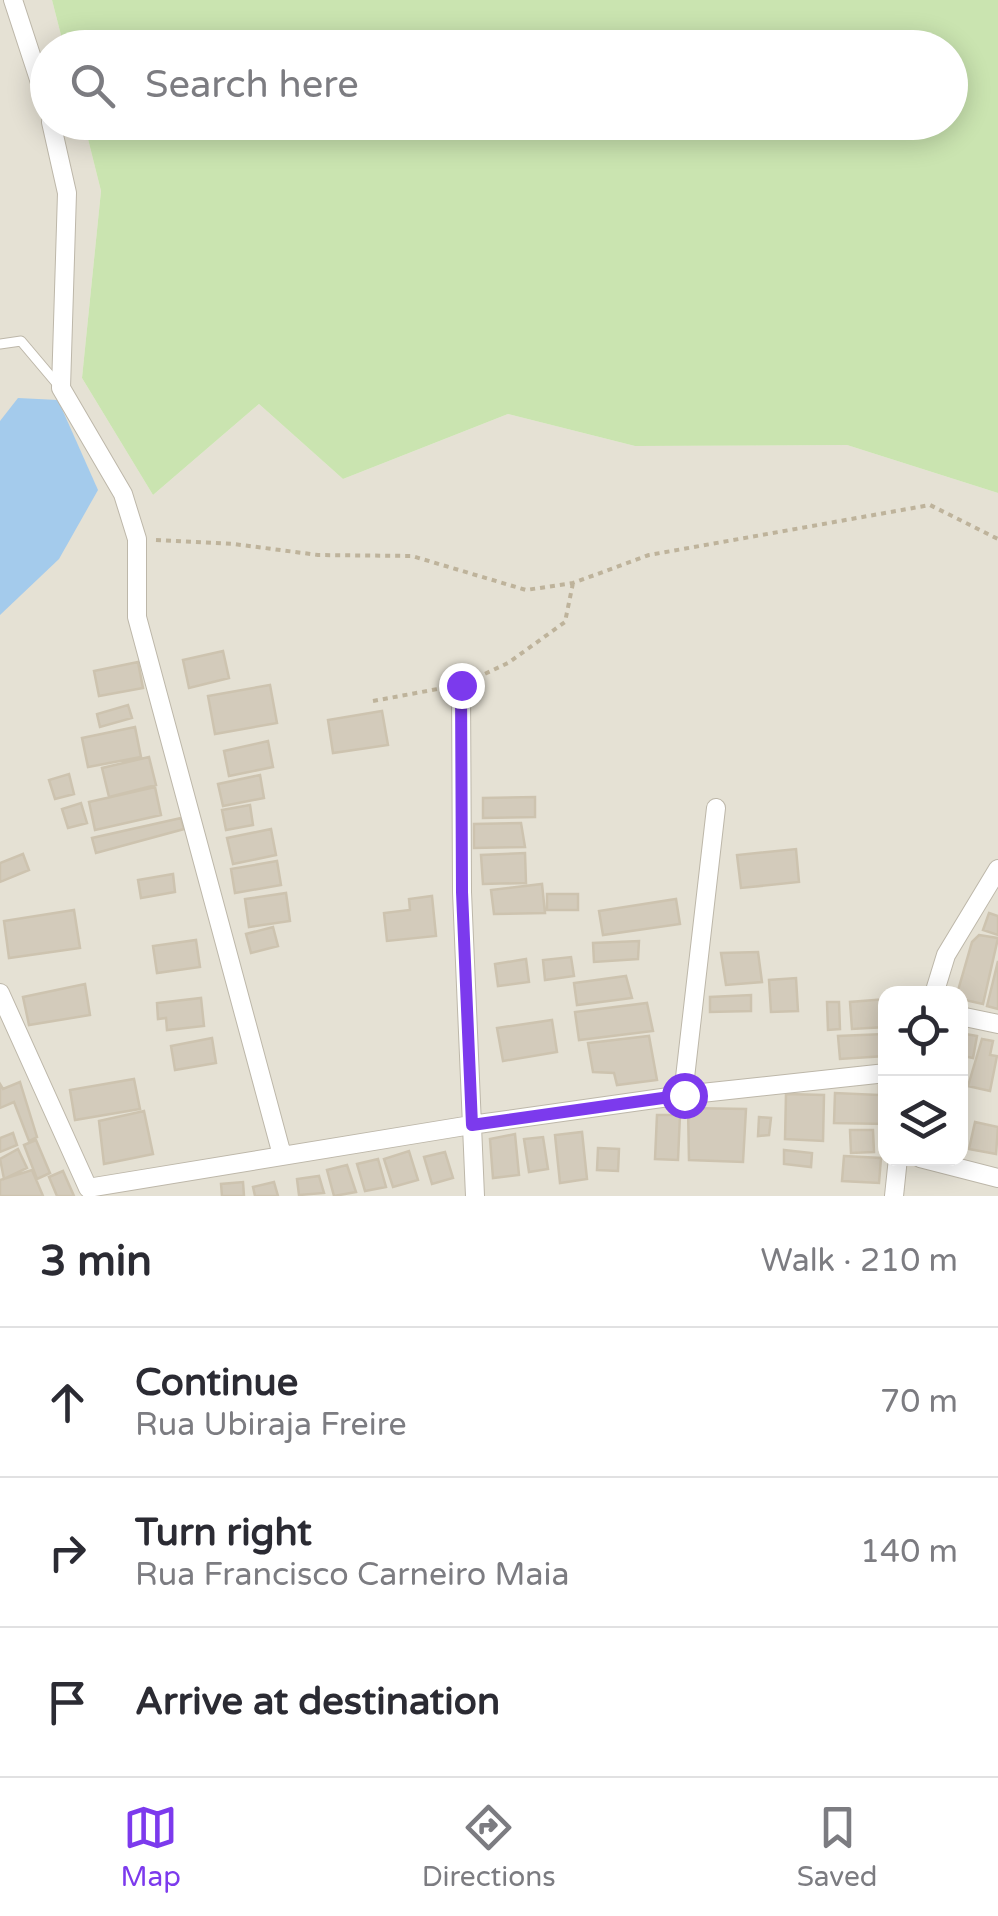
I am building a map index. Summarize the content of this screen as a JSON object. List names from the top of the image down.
{
  "page": {
    "search": "Search here",
    "heading": ["3 min", "Walk · 210 m"],
    "list": [
      ["Continue", "Rua Ubiraja Freire", "70 m"],
      ["Turn right", "Rua Francisco Carneiro Maia", "140 m"],
      "Arrive at destination"
    ],
    "nav": ["Map", "Directions", "Saved"]
  }
}
